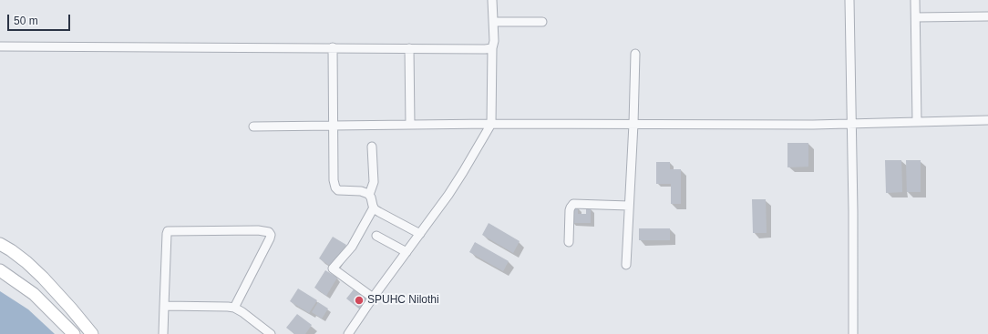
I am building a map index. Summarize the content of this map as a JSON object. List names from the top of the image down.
{
  "places": ["SPUHC Nilothi"],
  "scale_bar": "50 m"
}
